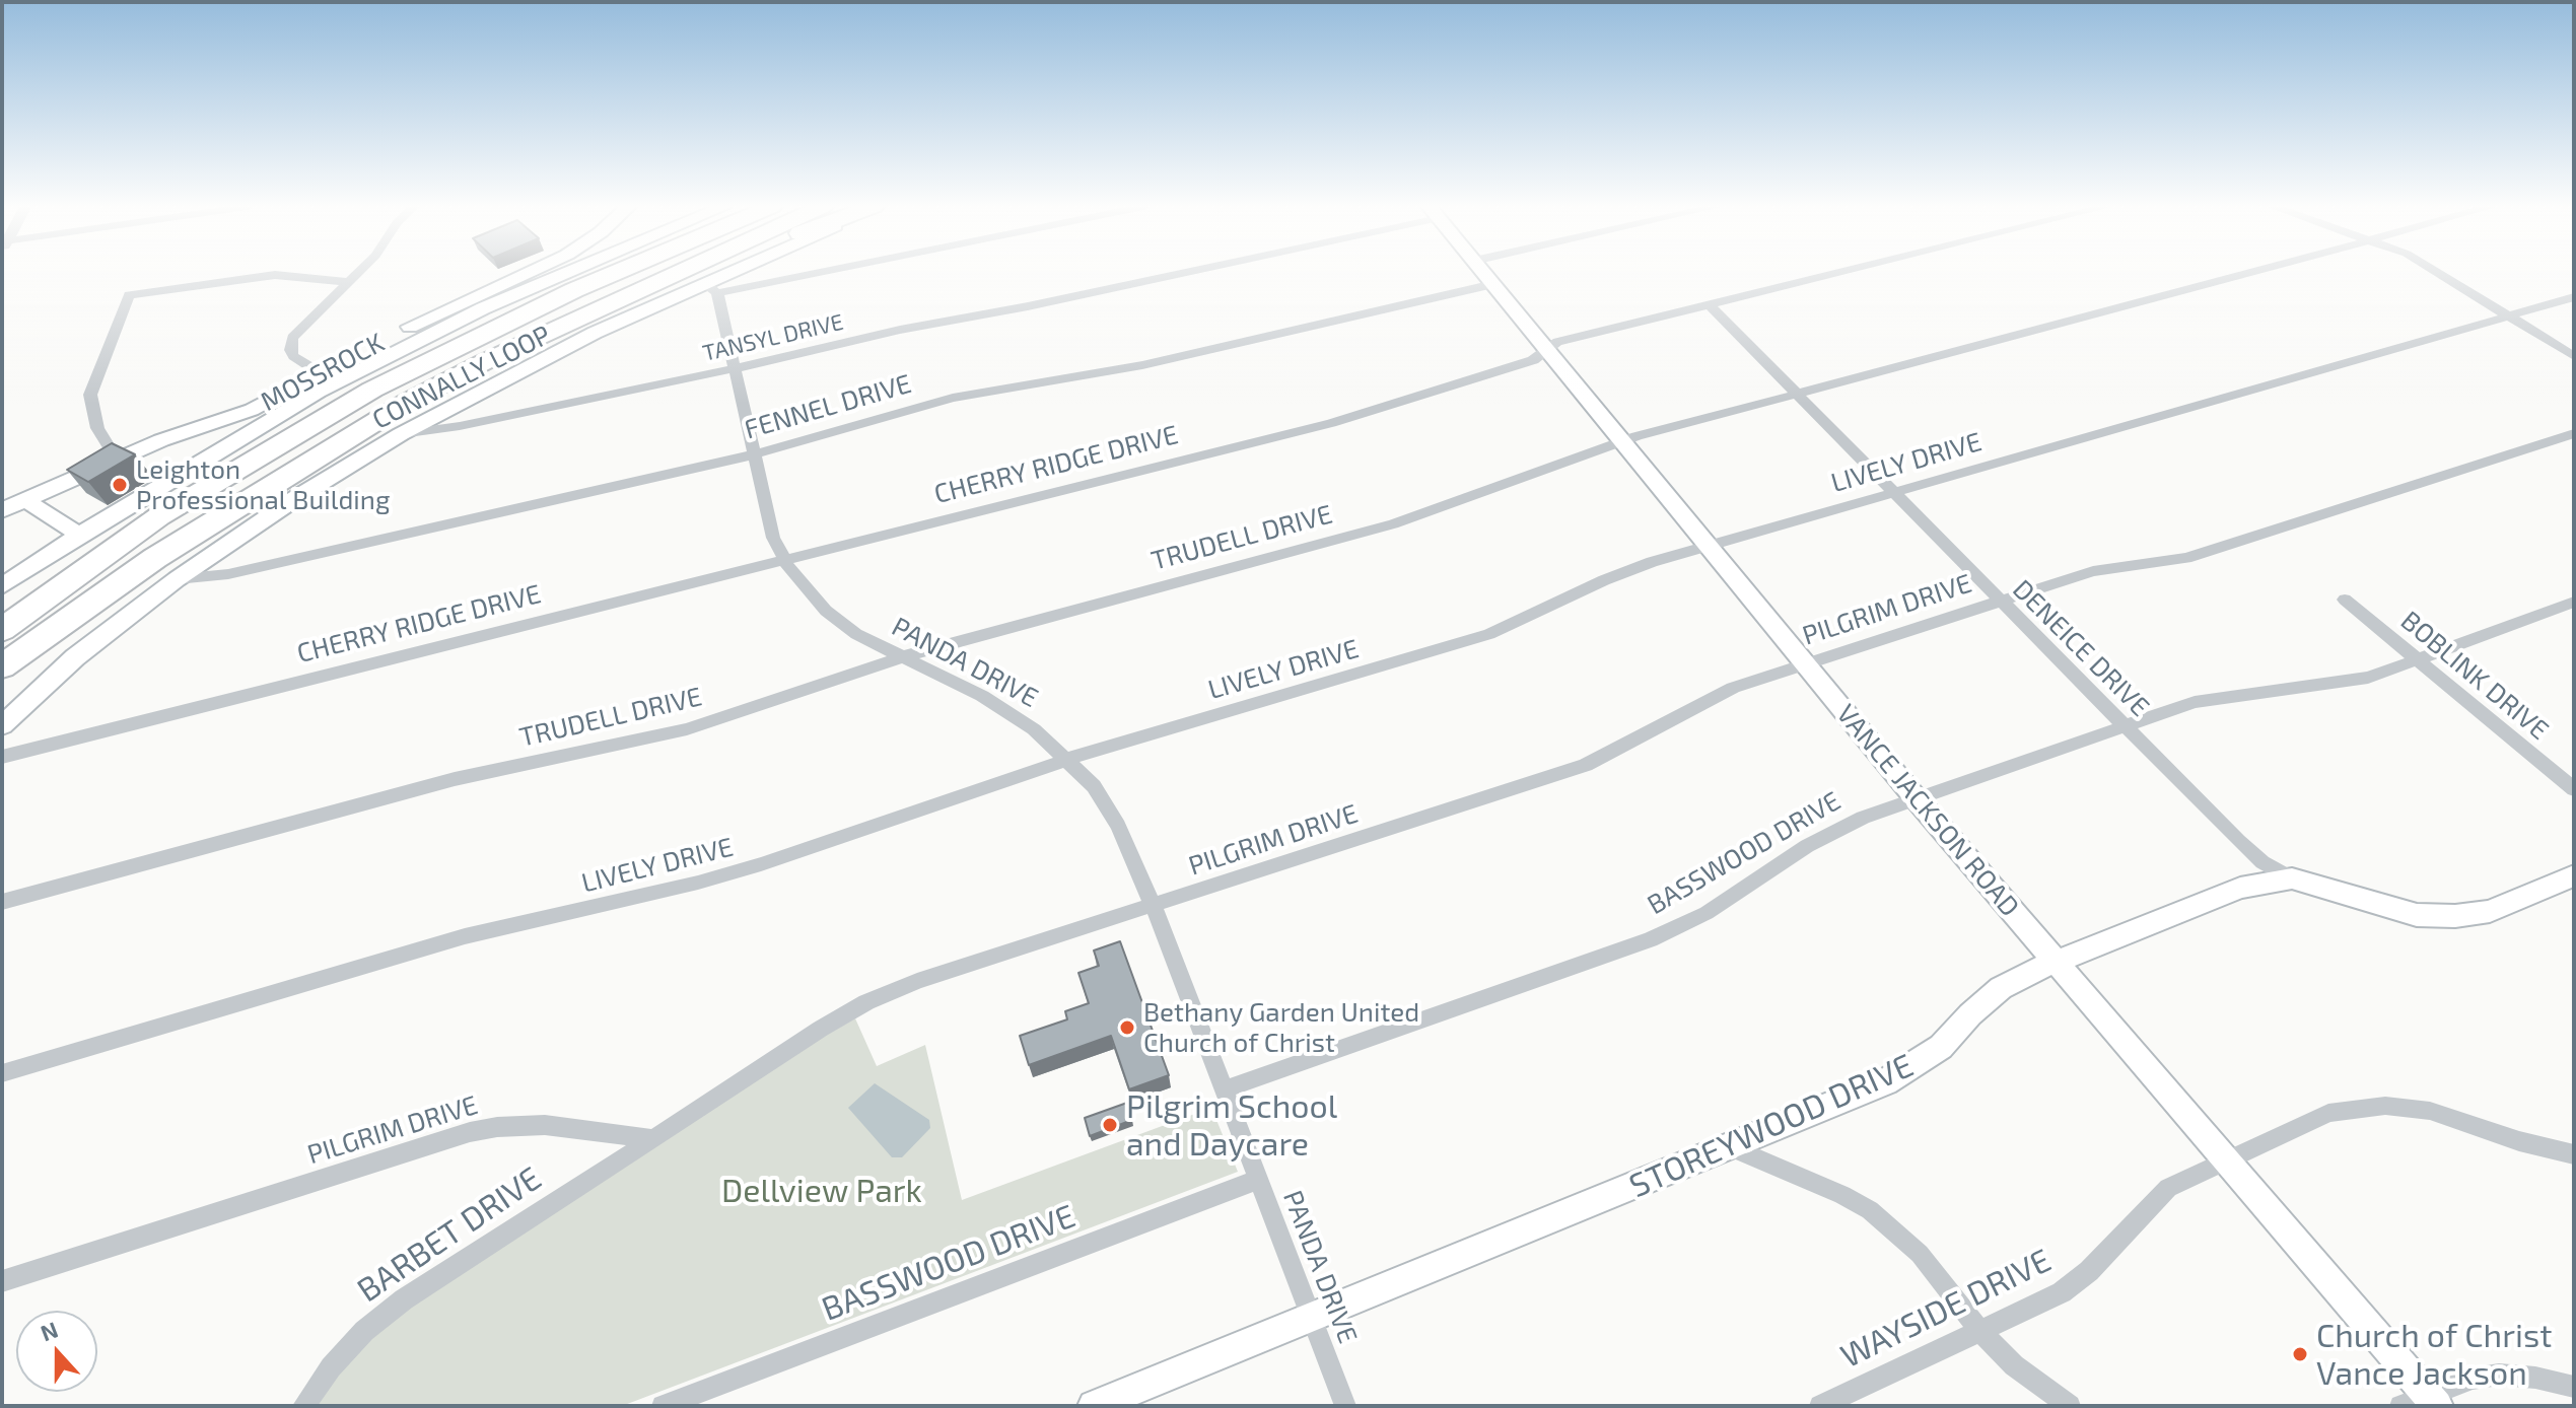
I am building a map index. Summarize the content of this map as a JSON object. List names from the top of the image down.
{
  "streets": {
    "highway": ["CONNALLY LOOP"],
    "main road": ["MOSSROCK", "VANCE JACKSON ROAD", "STOREYWOOD DRIVE"],
    "street": [
      "TANSYL DRIVE",
      "FENNEL DRIVE",
      "LIVELY DRIVE",
      "CHERRY RIDGE DRIVE",
      "TRUDELL DRIVE",
      "PILGRIM DRIVE",
      "DENEICE DRIVE",
      "PANDA DRIVE",
      "BOBLINK DRIVE",
      "BASSWOOD DRIVE",
      "BARBET DRIVE",
      "WAYSIDE DRIVE"
    ]
  },
  "crossings": [
    ["TANSYL DRIVE", "PANDA DRIVE"],
    ["FENNEL DRIVE", "PANDA DRIVE"],
    ["FENNEL DRIVE", "VANCE JACKSON ROAD"],
    ["LIVELY DRIVE", "DENEICE DRIVE"],
    ["LIVELY DRIVE", "PANDA DRIVE"],
    ["LIVELY DRIVE", "VANCE JACKSON ROAD"],
    ["CHERRY RIDGE DRIVE", "DENEICE DRIVE"],
    ["CHERRY RIDGE DRIVE", "PANDA DRIVE"],
    ["CHERRY RIDGE DRIVE", "VANCE JACKSON ROAD"],
    ["TRUDELL DRIVE", "DENEICE DRIVE"],
    ["TRUDELL DRIVE", "PANDA DRIVE"],
    ["TRUDELL DRIVE", "VANCE JACKSON ROAD"],
    ["PILGRIM DRIVE", "DENEICE DRIVE"],
    ["PILGRIM DRIVE", "PANDA DRIVE"],
    ["PILGRIM DRIVE", "VANCE JACKSON ROAD"],
    ["PILGRIM DRIVE", "BARBET DRIVE"],
    ["DENEICE DRIVE", "BASSWOOD DRIVE"],
    ["DENEICE DRIVE", "STOREYWOOD DRIVE"],
    ["PANDA DRIVE", "BASSWOOD DRIVE"],
    ["PANDA DRIVE", "STOREYWOOD DRIVE"],
    ["BOBLINK DRIVE", "BASSWOOD DRIVE"],
    ["VANCE JACKSON ROAD", "BASSWOOD DRIVE"],
    ["VANCE JACKSON ROAD", "STOREYWOOD DRIVE"],
    ["VANCE JACKSON ROAD", "WAYSIDE DRIVE"]
  ],
  "parks": ["Dellview Park"],
  "places": [
    "Leighton Professional Building",
    "Bethany Garden United Church of Christ",
    "Pilgrim School and Daycare",
    "Church of Christ Vance Jackson"
  ],
  "north": "top"
}
